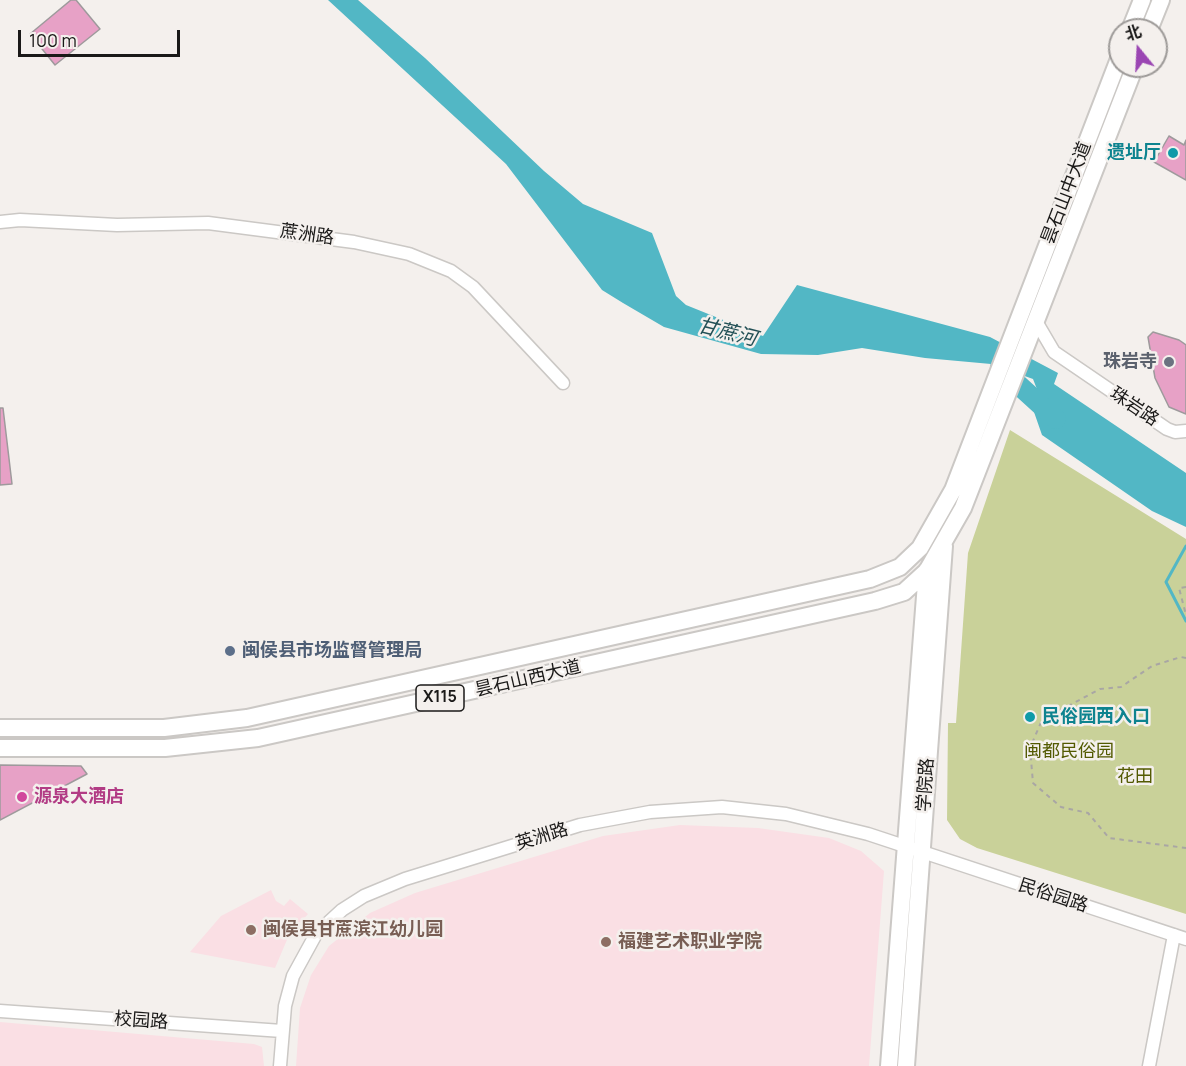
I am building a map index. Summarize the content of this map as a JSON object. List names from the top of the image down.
{
  "streets": {
    "main road": [
      "昙石山中大道",
      "昙石山西大道",
      "X115",
      "学院路"
    ],
    "street": [
      "蔗洲路",
      "珠岩路",
      "英洲路",
      "民俗园路",
      "校园路"
    ]
  },
  "crossings": [
    ["昙石山中大道", "珠岩路"],
    ["昙石山中大道", "X115"],
    ["昙石山中大道", "学院路"],
    ["珠岩路", "X115"],
    ["昙石山西大道", "X115"],
    ["X115", "学院路"],
    ["学院路", "英洲路"],
    ["学院路", "民俗园路"],
    ["英洲路", "民俗园路"],
    ["英洲路", "校园路"]
  ],
  "water": ["甘蔗河"],
  "parks": ["闽都民俗园", "花田"],
  "places": [
    "遗址厅",
    "珠岩寺",
    "闽侯县市场监督管理局",
    "民俗园西入口",
    "源泉大酒店",
    "闽侯县甘蔗滨江幼儿园",
    "福建艺术职业学院"
  ],
  "scale_bar": "100 m",
  "north": "top"
}
